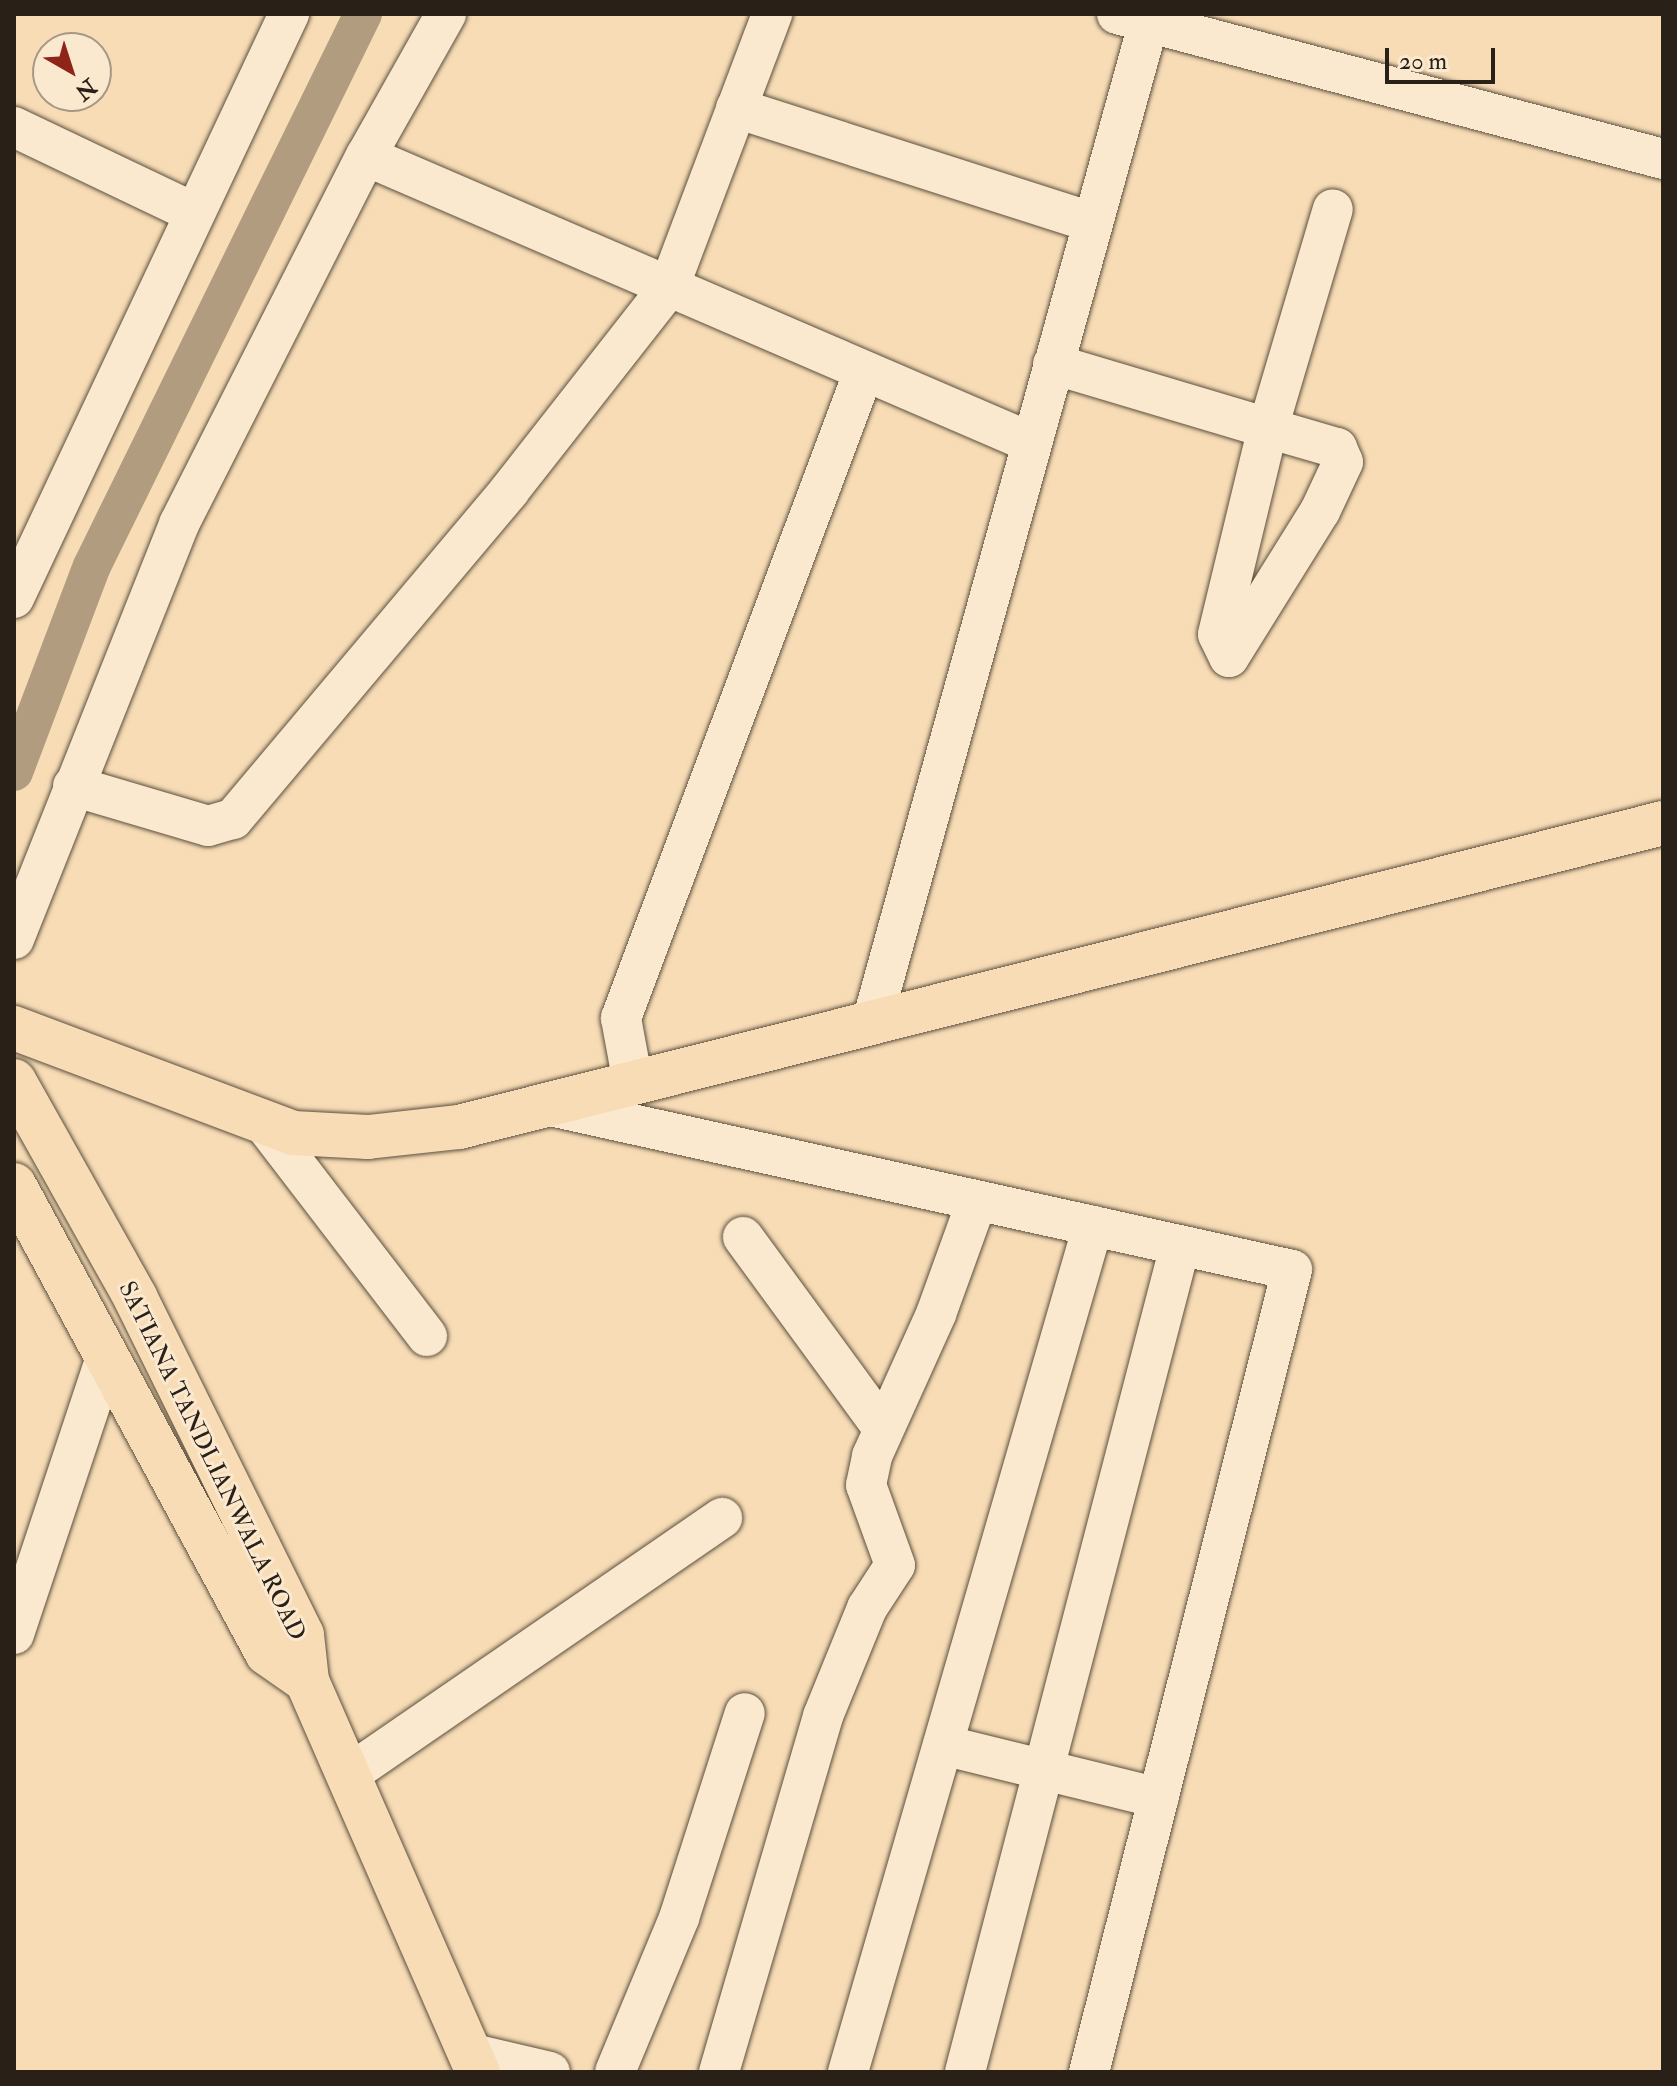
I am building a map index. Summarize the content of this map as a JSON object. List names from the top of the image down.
{
  "streets": {
    "main road": ["SATIANA TANDLIANWALA ROAD"]
  },
  "scale_bar": "20 m",
  "north": "bottom right"
}
